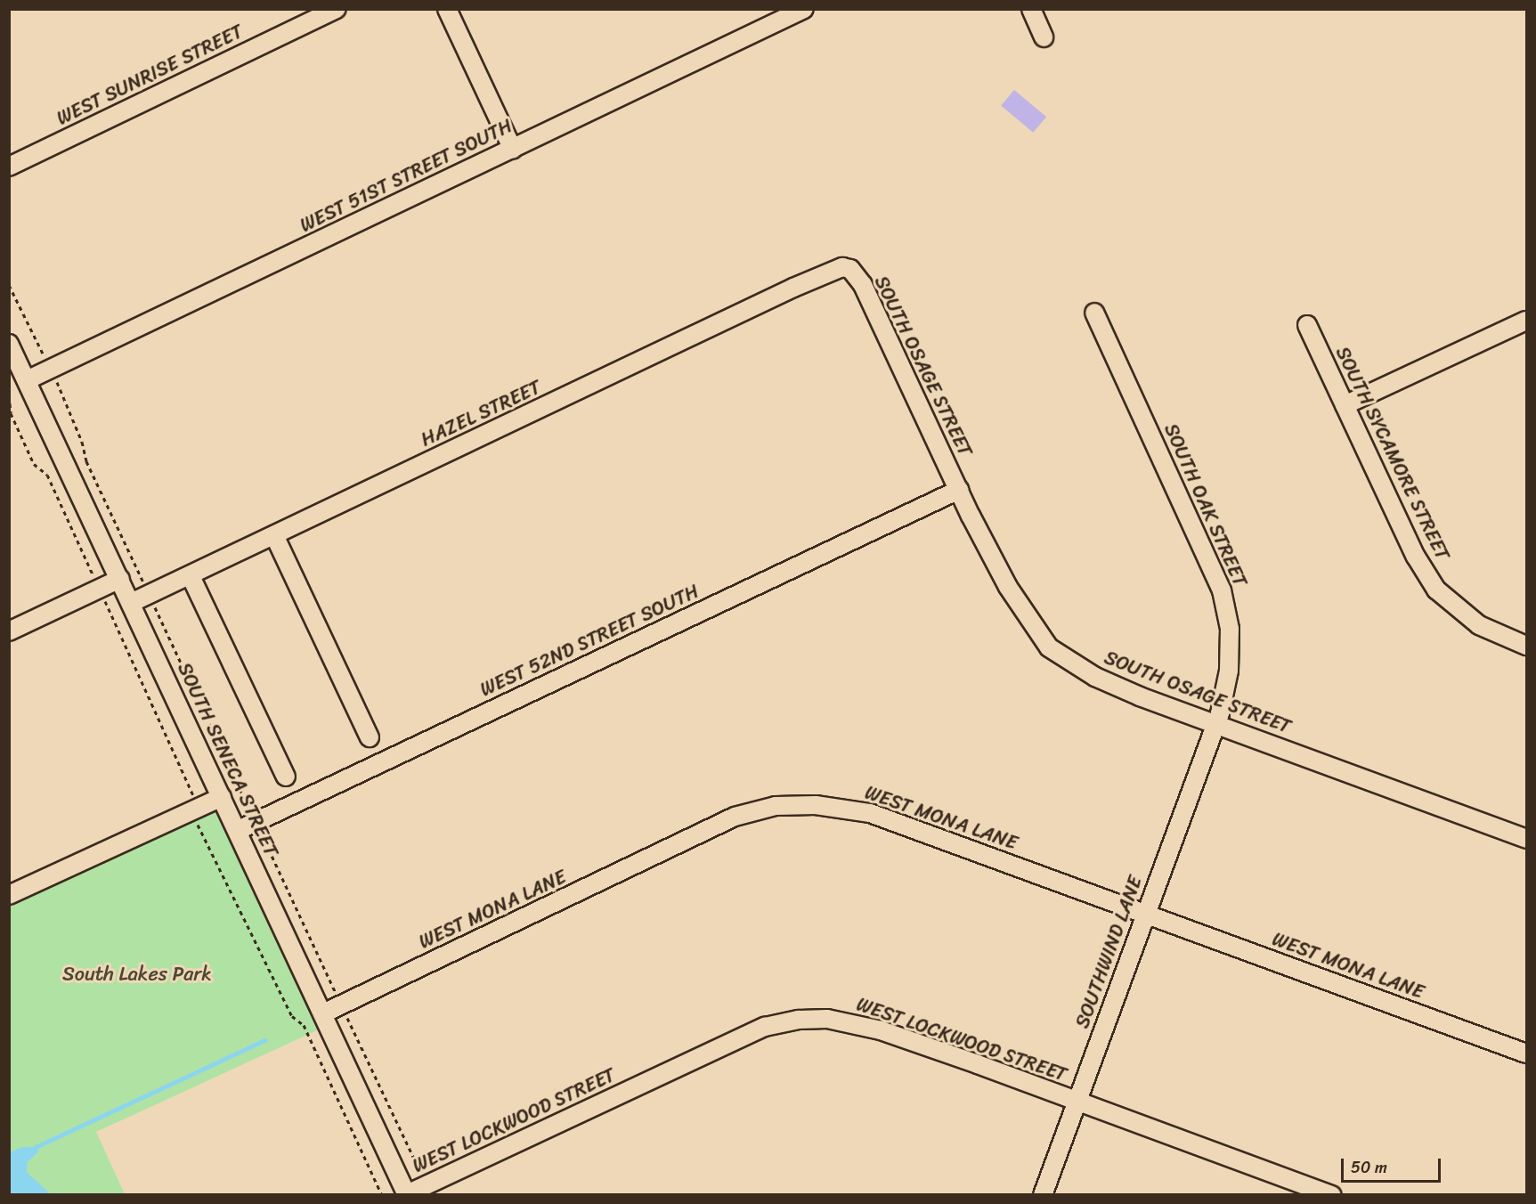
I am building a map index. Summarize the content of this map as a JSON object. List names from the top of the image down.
{
  "streets": {
    "street": [
      "WEST SUNRISE STREET",
      "WEST 51ST STREET SOUTH",
      "SOUTH OSAGE STREET",
      "HAZEL STREET",
      "SOUTH SYCAMORE STREET",
      "SOUTH OAK STREET",
      "WEST 52ND STREET SOUTH",
      "SOUTH SENECA STREET",
      "WEST MONA LANE",
      "SOUTHWIND LANE",
      "WEST LOCKWOOD STREET"
    ]
  },
  "crossings": [
    ["WEST 51ST STREET SOUTH", "SOUTH SENECA STREET"],
    ["SOUTH OSAGE STREET", "HAZEL STREET"],
    ["SOUTH OSAGE STREET", "SOUTH OAK STREET"],
    ["SOUTH OSAGE STREET", "WEST 52ND STREET SOUTH"],
    ["SOUTH OSAGE STREET", "SOUTHWIND LANE"],
    ["HAZEL STREET", "SOUTH SENECA STREET"],
    ["SOUTH OAK STREET", "SOUTHWIND LANE"],
    ["WEST 52ND STREET SOUTH", "SOUTH SENECA STREET"],
    ["SOUTH SENECA STREET", "WEST MONA LANE"],
    ["SOUTH SENECA STREET", "WEST LOCKWOOD STREET"],
    ["WEST MONA LANE", "SOUTHWIND LANE"],
    ["SOUTHWIND LANE", "WEST LOCKWOOD STREET"]
  ],
  "parks": ["South Lakes Park"],
  "scale_bar": "50 m"
}
